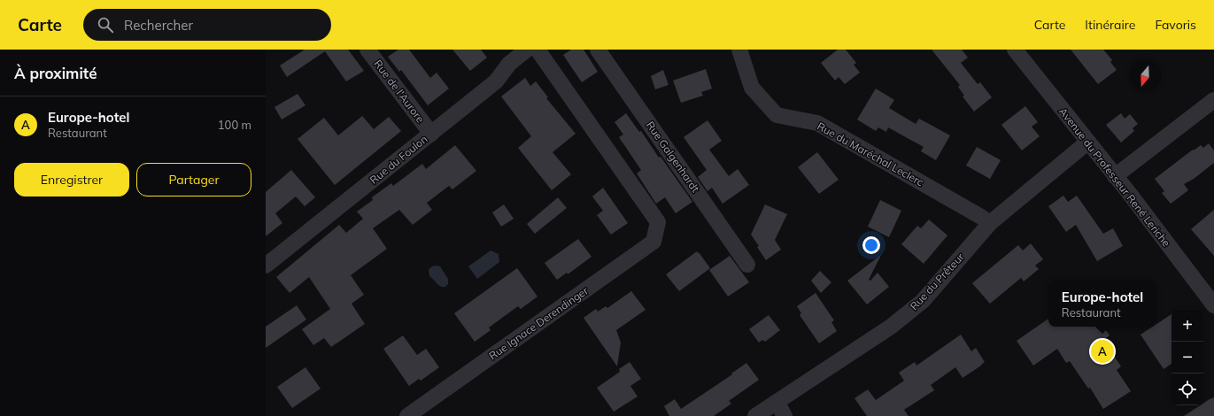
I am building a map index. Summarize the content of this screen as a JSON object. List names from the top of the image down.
{
  "streets": {
    "street": [
      "Rue de l'Aurore",
      "Rue du Maréchal Leclerc",
      "Rue Galgenhardt",
      "Rue du Foulon",
      "Avenue du Professeur René Leriche",
      "Rue du Prêteur",
      "Rue Ignace Derendinger"
    ]
  },
  "crossings": [
    ["Rue de l'Aurore", "Rue du Foulon"],
    ["Rue du Maréchal Leclerc", "Rue du Prêteur"],
    ["Avenue du Professeur René Leriche", "Rue du Prêteur"]
  ],
  "north": "bottom",
  "page": {
    "header": "Carte",
    "search": "Rechercher",
    "nav": ["Carte", "Itinéraire", "Favoris"],
    "heading": "À proximité",
    "list": [
      {
        "mark": "A",
        "name": "Europe-hotel",
        "note": "Restaurant",
        "value": "100 m"
      }
    ],
    "buttons": ["Enregistrer", "Partager"],
    "popup": ["Europe-hotel", "Restaurant"],
    "map_buttons": ["+", "−"],
    "pins": "A"
  }
}
